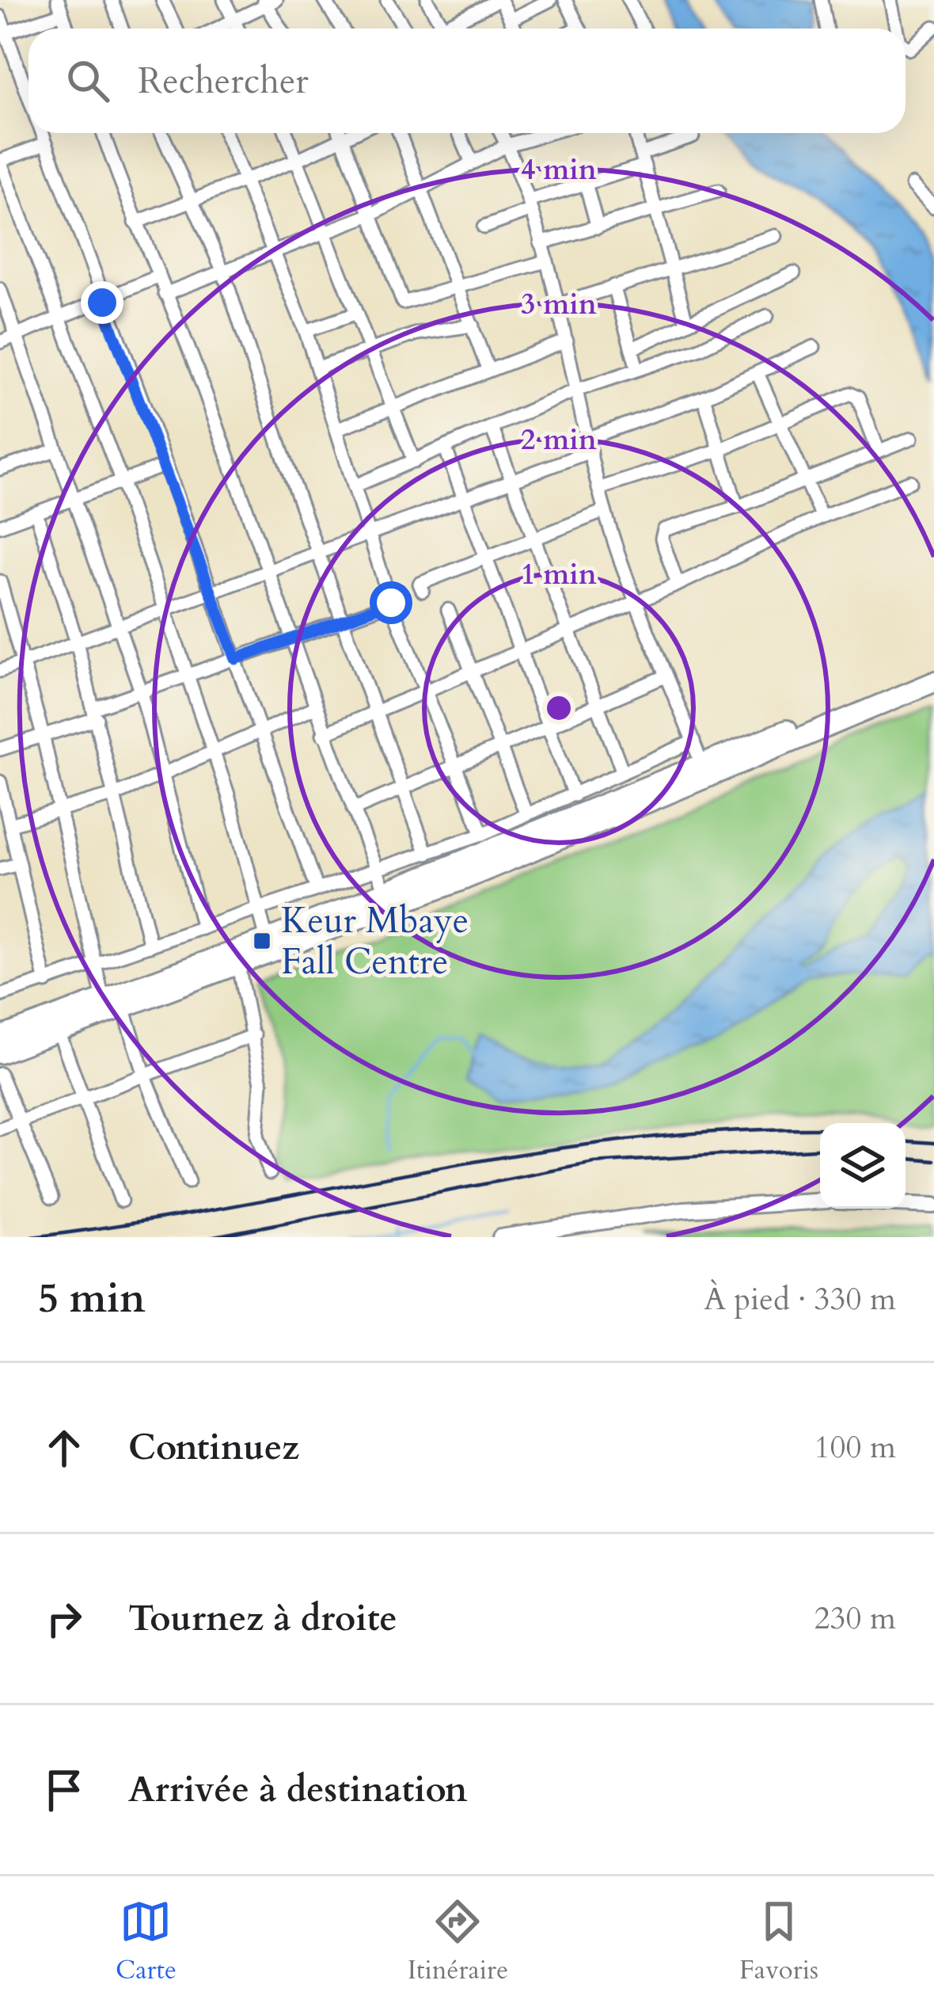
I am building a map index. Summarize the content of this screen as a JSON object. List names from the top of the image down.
{
  "places": {
    "transit": ["Keur Mbaye Fall Centre"]
  },
  "page": {
    "search": "Rechercher",
    "heading": ["5 min", "À pied · 330 m"],
    "list": [
      ["Continuez", "100 m"],
      ["Tournez à droite", "230 m"],
      "Arrivée à destination"
    ],
    "nav": ["Carte", "Itinéraire", "Favoris"]
  },
  "rings": [
    "4 min",
    "3 min",
    "2 min",
    "1 min"
  ]
}
